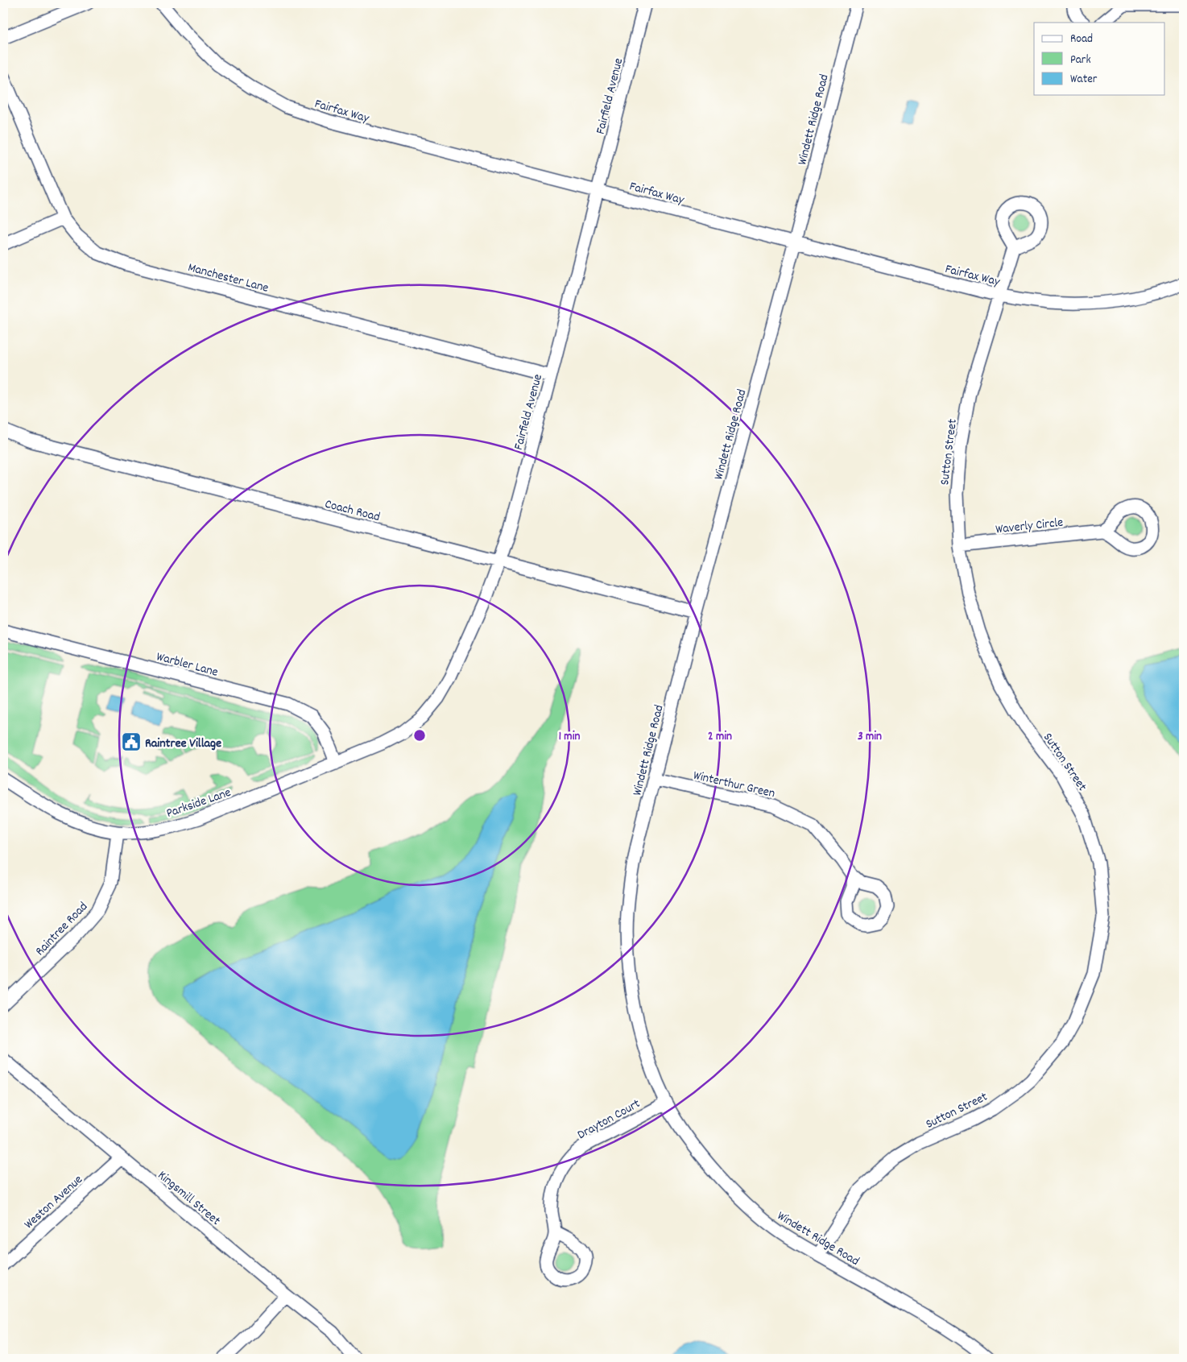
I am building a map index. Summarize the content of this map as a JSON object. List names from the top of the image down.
{
  "streets": {
    "street": [
      "Fairfield Avenue",
      "Fairfax Way",
      "Windett Ridge Road",
      "Manchester Lane",
      "Sutton Street",
      "Coach Road",
      "Waverly Circle",
      "Warbler Lane",
      "Winterthur Green",
      "Parkside Lane",
      "Raintree Road",
      "Drayton Court",
      "Kingsmill Street",
      "Weston Avenue"
    ]
  },
  "crossings": [
    ["Fairfield Avenue", "Fairfax Way"],
    ["Fairfield Avenue", "Manchester Lane"],
    ["Fairfield Avenue", "Coach Road"],
    ["Fairfield Avenue", "Warbler Lane"],
    ["Fairfield Avenue", "Parkside Lane"],
    ["Fairfax Way", "Windett Ridge Road"],
    ["Fairfax Way", "Sutton Street"],
    ["Windett Ridge Road", "Sutton Street"],
    ["Windett Ridge Road", "Coach Road"],
    ["Windett Ridge Road", "Winterthur Green"],
    ["Windett Ridge Road", "Drayton Court"],
    ["Sutton Street", "Waverly Circle"],
    ["Warbler Lane", "Parkside Lane"],
    ["Parkside Lane", "Raintree Road"],
    ["Kingsmill Street", "Weston Avenue"]
  ],
  "places": {
    "public building": ["Raintree Village"]
  },
  "legend": ["Road", "Park", "Water"],
  "rings": ["1 min", "2 min", "3 min"]
}
